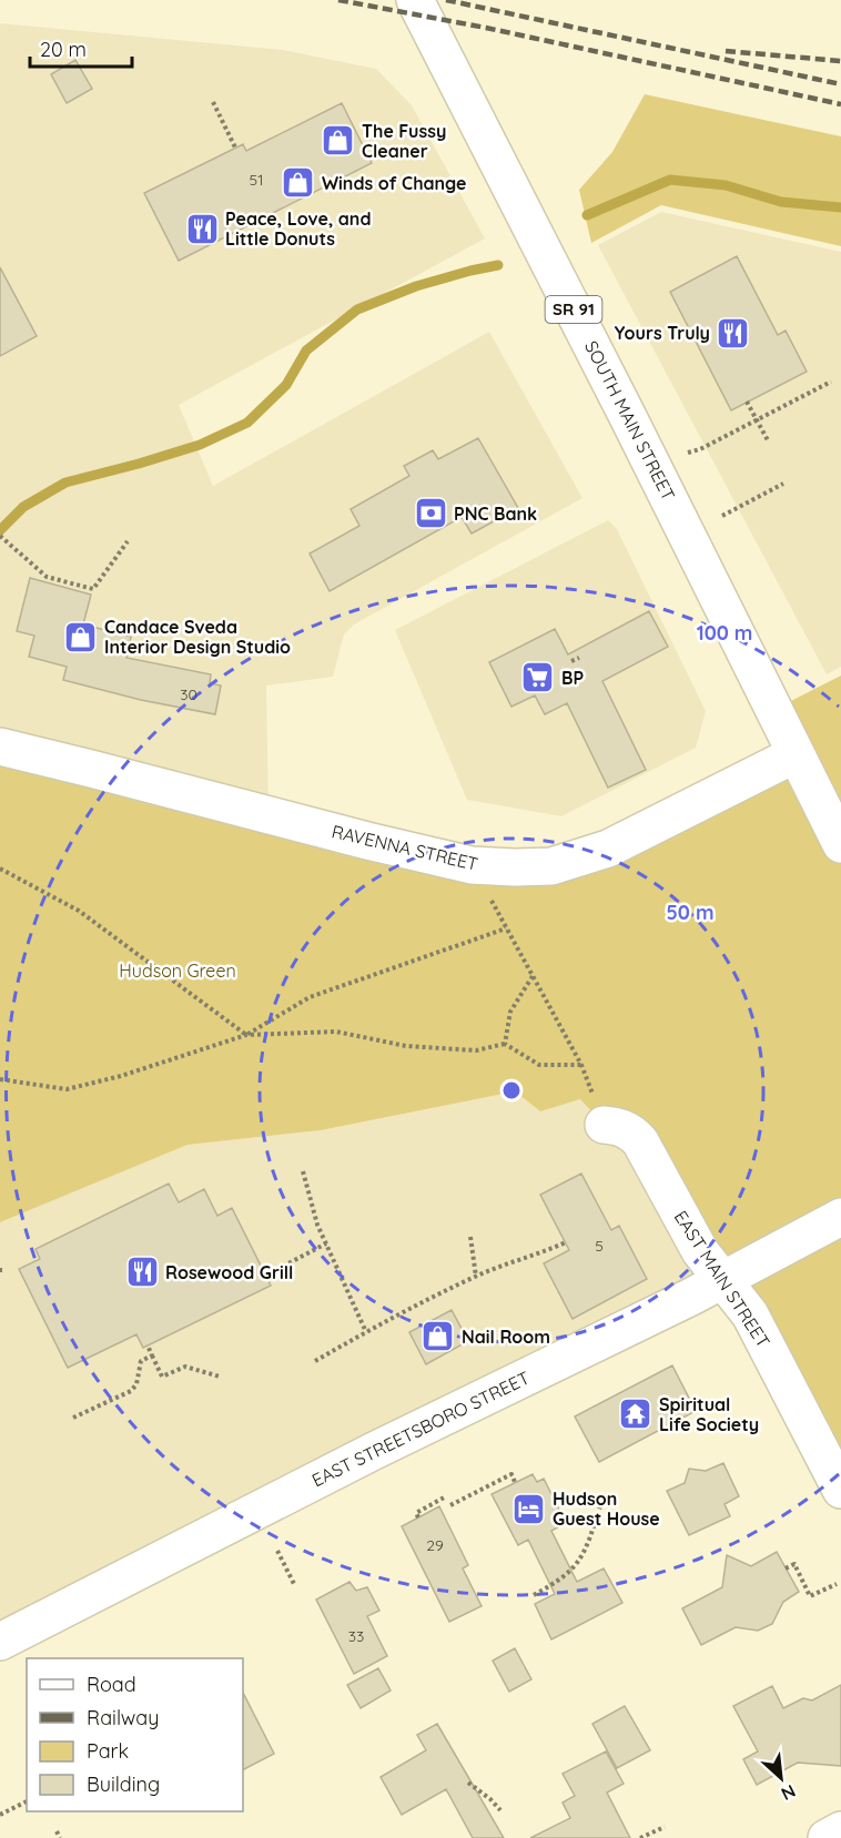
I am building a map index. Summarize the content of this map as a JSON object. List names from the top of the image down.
{
  "streets": {
    "main road": [
      "SR 91",
      "SOUTH MAIN STREET",
      "RAVENNA STREET",
      "EAST MAIN STREET",
      "EAST STREETSBORO STREET"
    ]
  },
  "crossings": [
    ["SOUTH MAIN STREET", "RAVENNA STREET"],
    ["EAST MAIN STREET", "EAST STREETSBORO STREET"]
  ],
  "parks": ["Hudson Green"],
  "places": {
    "shop": [
      "The Fussy Cleaner",
      "Winds of Change",
      "Candace Sveda Interior Design Studio",
      "Nail Room"
    ],
    "restaurant": ["Peace, Love, and Little Donuts", "Yours Truly", "Rosewood Grill"],
    "bank": ["PNC Bank"],
    "supermarket": ["BP"],
    "temple": ["Spiritual Life Society"],
    "hotel": ["Hudson Guest House"]
  },
  "house_numbers": [
    "51",
    "30",
    "5",
    "29",
    "33"
  ],
  "legend": [
    "Road",
    "Railway",
    "Park",
    "Building"
  ],
  "scale_bar": "20 m",
  "north": "bottom right",
  "rings": ["100 m", "50 m"]
}
